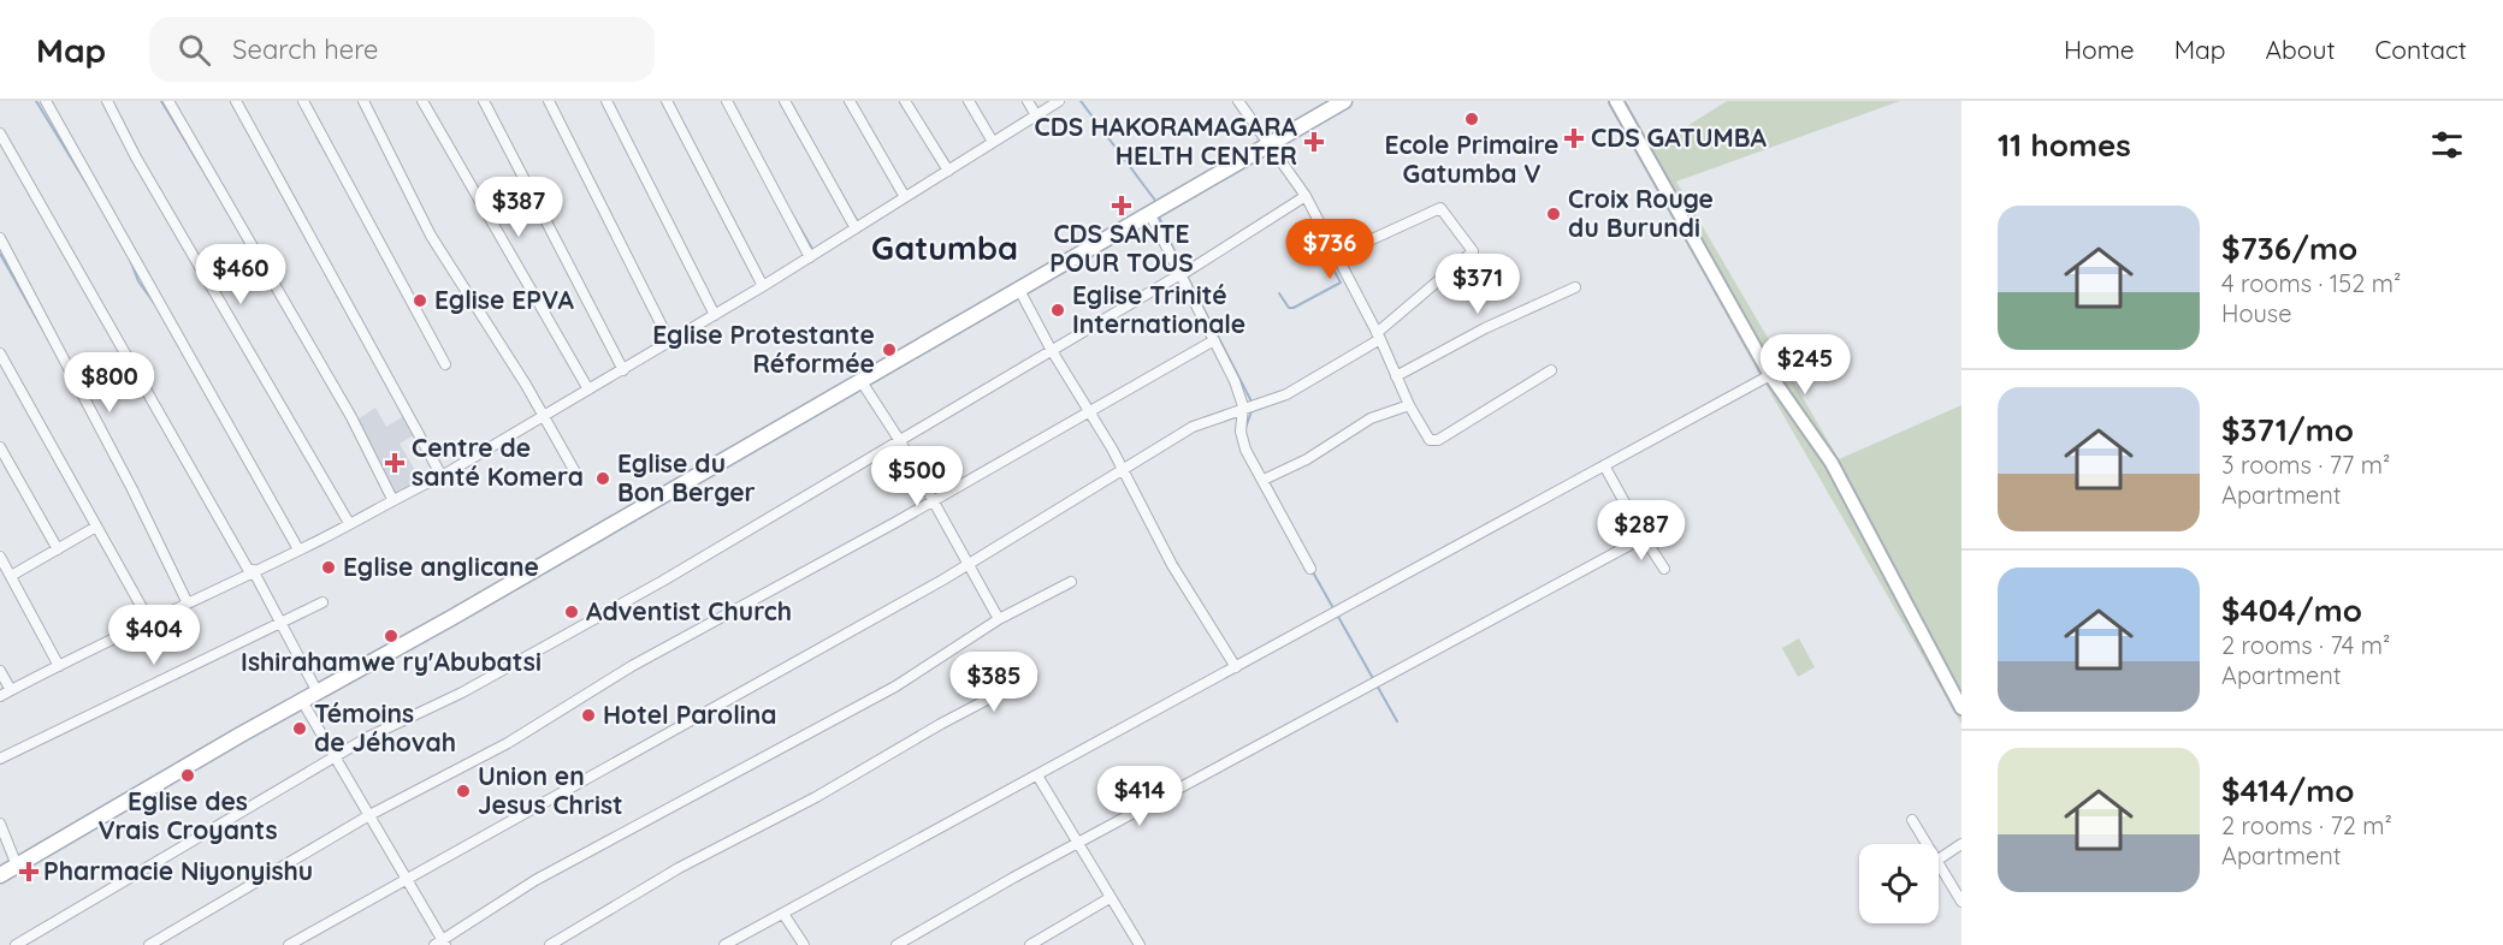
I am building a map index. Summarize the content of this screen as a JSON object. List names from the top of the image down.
{
  "districts": ["Gatumba"],
  "places": {
    "other": [
      "Ecole Primaire Gatumba V",
      "Croix Rouge du Burundi",
      "Eglise EPVA",
      "Eglise Trinité Internationale",
      "Eglise Protestante Réformée",
      "Eglise du Bon Berger",
      "Eglise anglicane",
      "Adventist Church",
      "Ishirahamwe ry'Abubatsi",
      "Hotel Parolina",
      "Témoins de Jéhovah",
      "Eglise des Vrais Croyants",
      "Union en Jesus Christ"
    ],
    "health": [
      "CDS GATUMBA",
      "CDS HAKORAMAGARA HELTH CENTER",
      "CDS SANTE POUR TOUS",
      "Centre de santé Komera",
      "Pharmacie Niyonyishu"
    ]
  },
  "page": {
    "header": "Map",
    "search": "Search here",
    "nav": [
      "Home",
      "Map",
      "About",
      "Contact"
    ],
    "heading": "11 homes",
    "price": [
      "$387",
      "$736",
      "$460",
      "$371",
      "$245",
      "$800",
      "$500",
      "$287",
      "$404",
      "$385",
      "$414"
    ],
    "list": [
      {
        "name": "$736/mo",
        "note": "4 rooms · 152 m² · House"
      },
      {
        "name": "$371/mo",
        "note": "3 rooms · 77 m² · Apartment"
      },
      {
        "name": "$404/mo",
        "note": "2 rooms · 74 m² · Apartment"
      },
      {
        "name": "$414/mo",
        "note": "2 rooms · 72 m² · Apartment"
      }
    ]
  }
}
